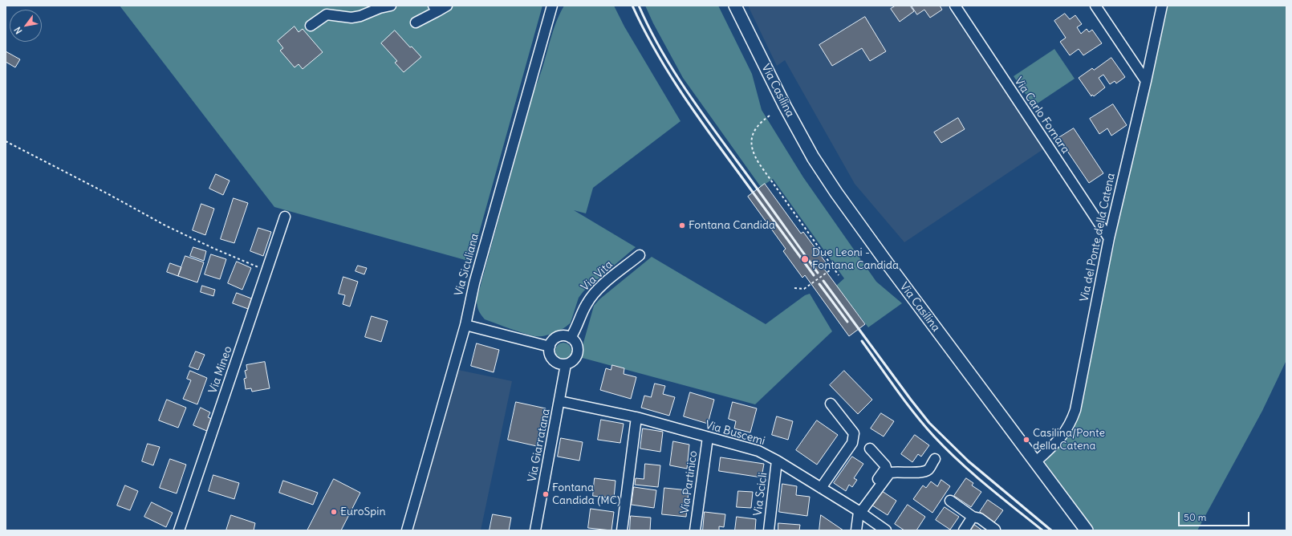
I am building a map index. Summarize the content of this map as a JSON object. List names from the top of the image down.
{
  "streets": {
    "main road": ["Via Casilina"],
    "street": [
      "Via Carlo Fornara",
      "Via del Ponte della Catena",
      "Via Siculiana",
      "Via Vita",
      "Via Mineo",
      "Via Buscemi",
      "Via Giarratana",
      "Via Partinico",
      "Via Scicli"
    ]
  },
  "crossings": [
    ["Via Casilina", "Via del Ponte della Catena"],
    ["Via Carlo Fornara", "Via del Ponte della Catena"],
    ["Via Vita", "Via Giarratana"],
    ["Via Buscemi", "Via Giarratana"],
    ["Via Buscemi", "Via Partinico"],
    ["Via Buscemi", "Via Scicli"]
  ],
  "places": [
    "Fontana Candida",
    "Due Leoni - Fontana Candida",
    "Casilina/Ponte della Catena",
    "Fontana Candida (MC)",
    "EuroSpin"
  ],
  "scale_bar": "50 m",
  "north": "bottom left"
}
